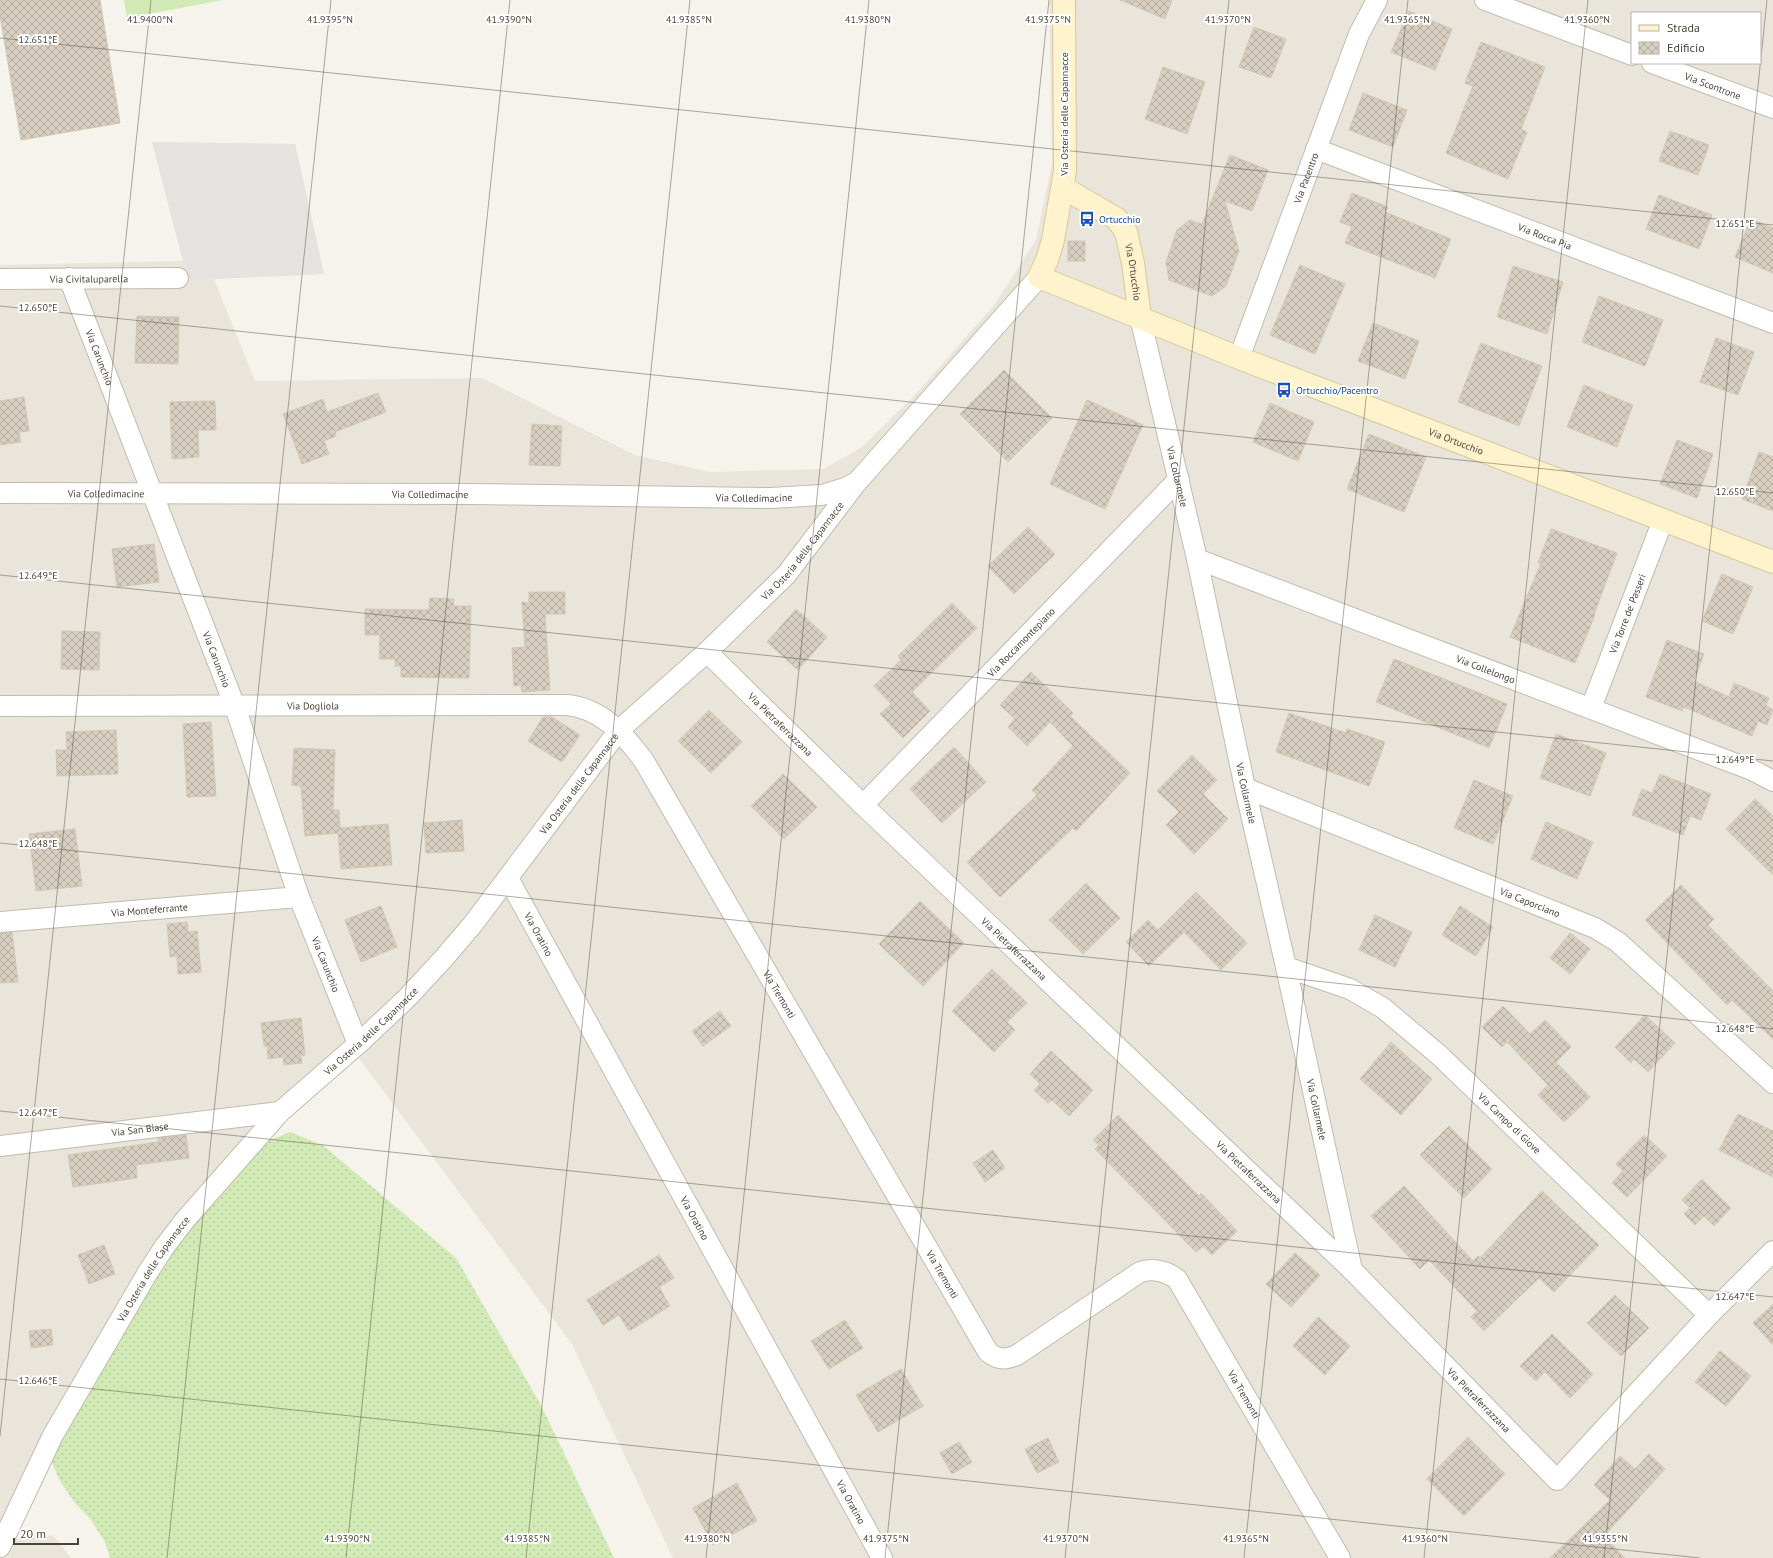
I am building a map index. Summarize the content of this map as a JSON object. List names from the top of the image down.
{
  "streets": {
    "street": [
      "Via Scontrone",
      "Via Osteria delle Capannacce",
      "Via Pacentro",
      "Via Rocca Pia",
      "Via Ortucchio",
      "Via Civitaluparella",
      "Via Carunchio",
      "Via Collarmele",
      "Via Colledimacine",
      "Via Torre de' Passeri",
      "Via Roccamontepiano",
      "Via Collelongo",
      "Via Dogliola",
      "Via Pietraferrazzana",
      "Via Caporciano",
      "Via Monteferrante",
      "Via Oratino",
      "Via Tremonti",
      "Via Campo di Giove",
      "Via San Biase"
    ]
  },
  "crossings": [
    ["Via Osteria delle Capannacce", "Via Ortucchio"],
    ["Via Osteria delle Capannacce", "Via Carunchio"],
    ["Via Osteria delle Capannacce", "Via Colledimacine"],
    ["Via Osteria delle Capannacce", "Via Dogliola"],
    ["Via Osteria delle Capannacce", "Via Pietraferrazzana"],
    ["Via Osteria delle Capannacce", "Via Oratino"],
    ["Via Osteria delle Capannacce", "Via Tremonti"],
    ["Via Osteria delle Capannacce", "Via San Biase"],
    ["Via Pacentro", "Via Rocca Pia"],
    ["Via Pacentro", "Via Ortucchio"],
    ["Via Ortucchio", "Via Collarmele"],
    ["Via Ortucchio", "Via Torre de' Passeri"],
    ["Via Civitaluparella", "Via Carunchio"],
    ["Via Carunchio", "Via Colledimacine"],
    ["Via Carunchio", "Via Dogliola"],
    ["Via Carunchio", "Via Monteferrante"],
    ["Via Collarmele", "Via Roccamontepiano"],
    ["Via Collarmele", "Via Collelongo"],
    ["Via Collarmele", "Via Pietraferrazzana"],
    ["Via Collarmele", "Via Caporciano"],
    ["Via Collarmele", "Via Campo di Giove"],
    ["Via Torre de' Passeri", "Via Collelongo"],
    ["Via Roccamontepiano", "Via Pietraferrazzana"],
    ["Via Dogliola", "Via Tremonti"],
    ["Via Pietraferrazzana", "Via Campo di Giove"]
  ],
  "places": {
    "bus stop": ["Ortucchio", "Ortucchio/Pacentro"]
  },
  "legend": ["Strada", "Edificio"],
  "scale_bar": "20 m",
  "coordinates": [
    "41.9400°N",
    "41.9395°N",
    "41.9390°N",
    "41.9385°N",
    "41.9380°N",
    "41.9375°N",
    "41.9370°N",
    "41.9365°N",
    "41.9360°N",
    "12.651°E",
    "12.650°E",
    "12.649°E",
    "12.648°E",
    "12.647°E",
    "12.646°E",
    "41.9355°N"
  ]
}
